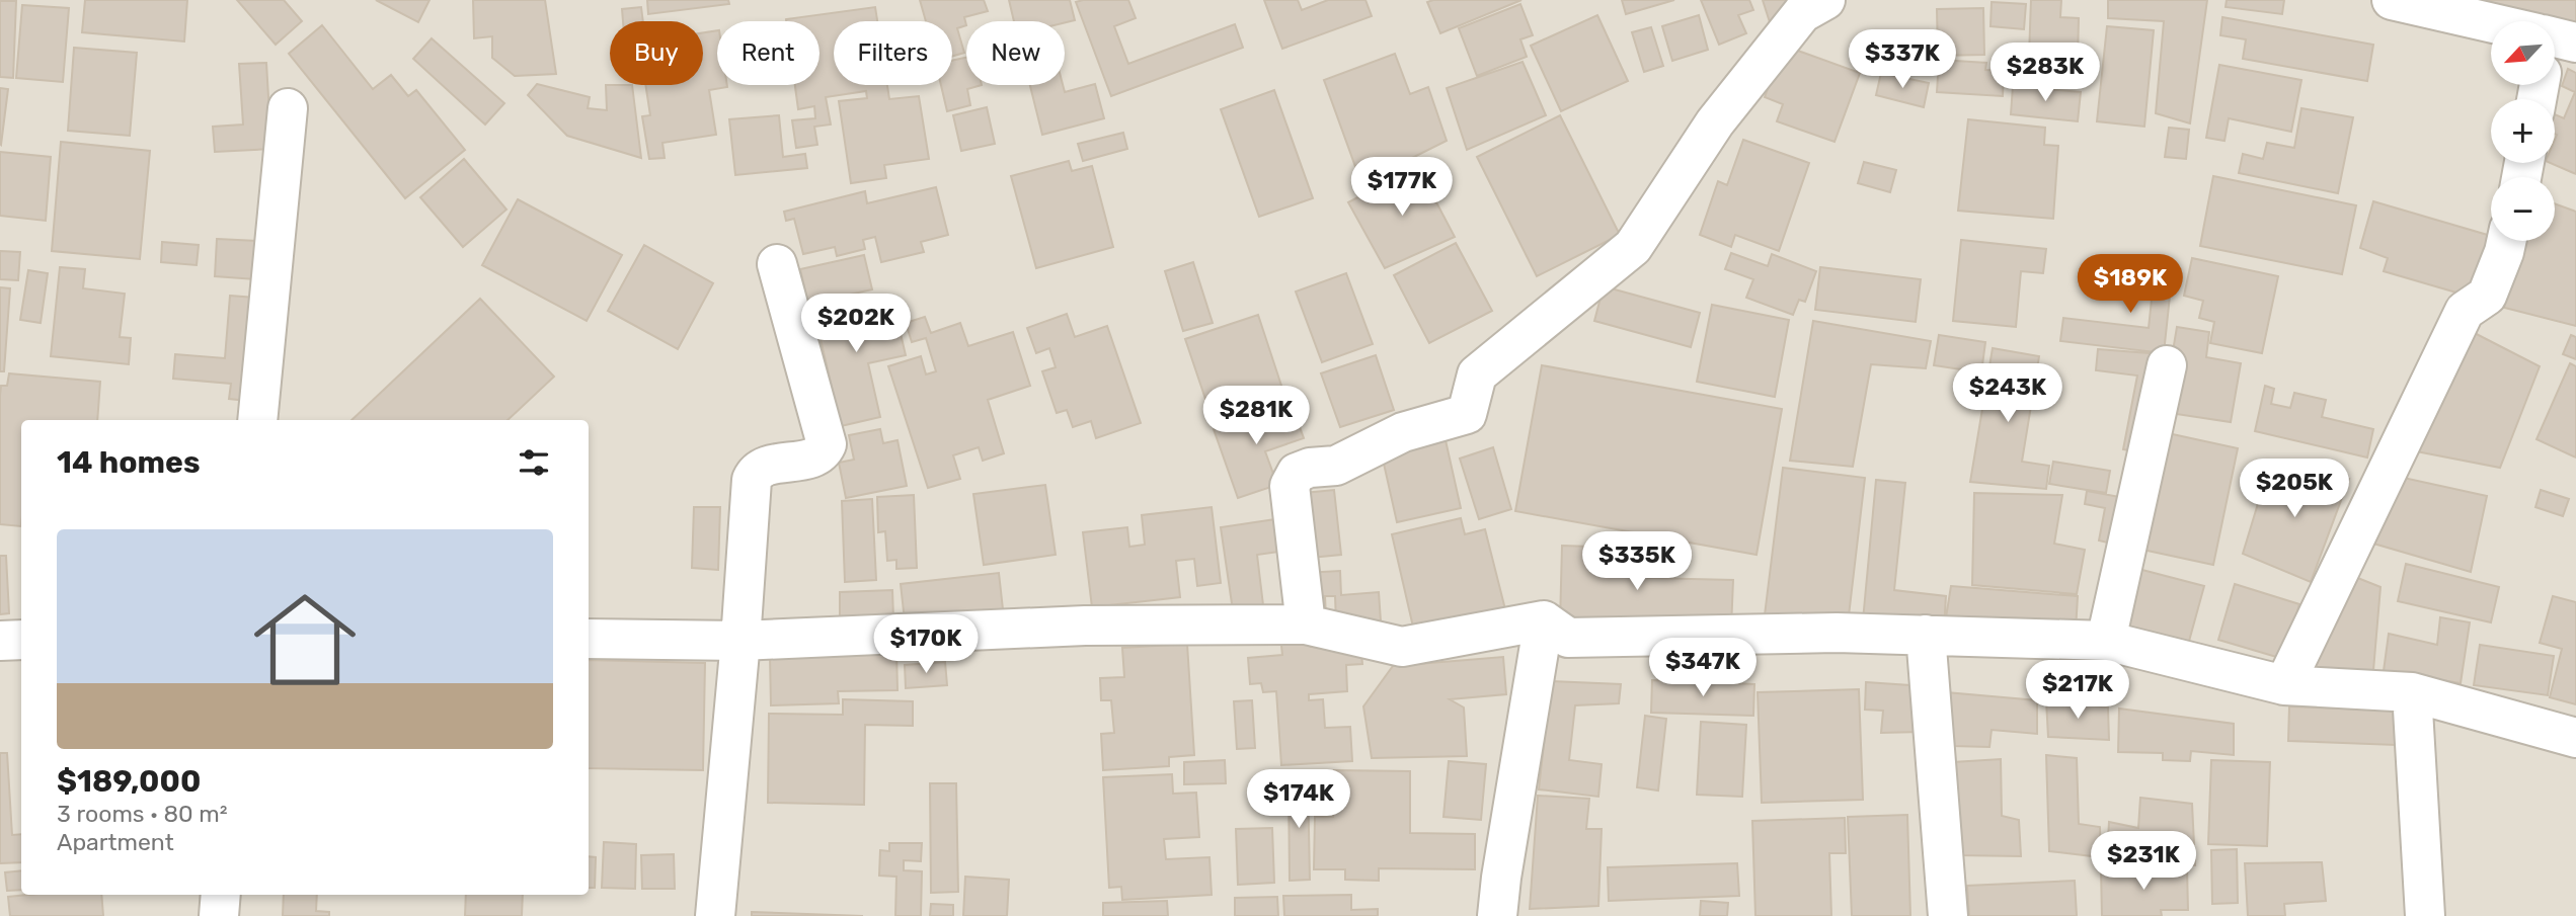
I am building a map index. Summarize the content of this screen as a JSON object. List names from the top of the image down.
{
  "north": "bottom left",
  "page": {
    "map_buttons": ["+", "−"],
    "chip": [
      "Buy",
      "Rent",
      "Filters",
      "New"
    ],
    "price": [
      "$337K",
      "$283K",
      "$177K",
      "$189K",
      "$202K",
      "$243K",
      "$281K",
      "$205K",
      "$335K",
      "$170K",
      "$347K",
      "$217K",
      "$174K",
      "$231K"
    ],
    "heading": "14 homes",
    "list": [
      {
        "name": "$189,000",
        "note": "3 rooms · 80 m² · Apartment"
      }
    ]
  }
}
